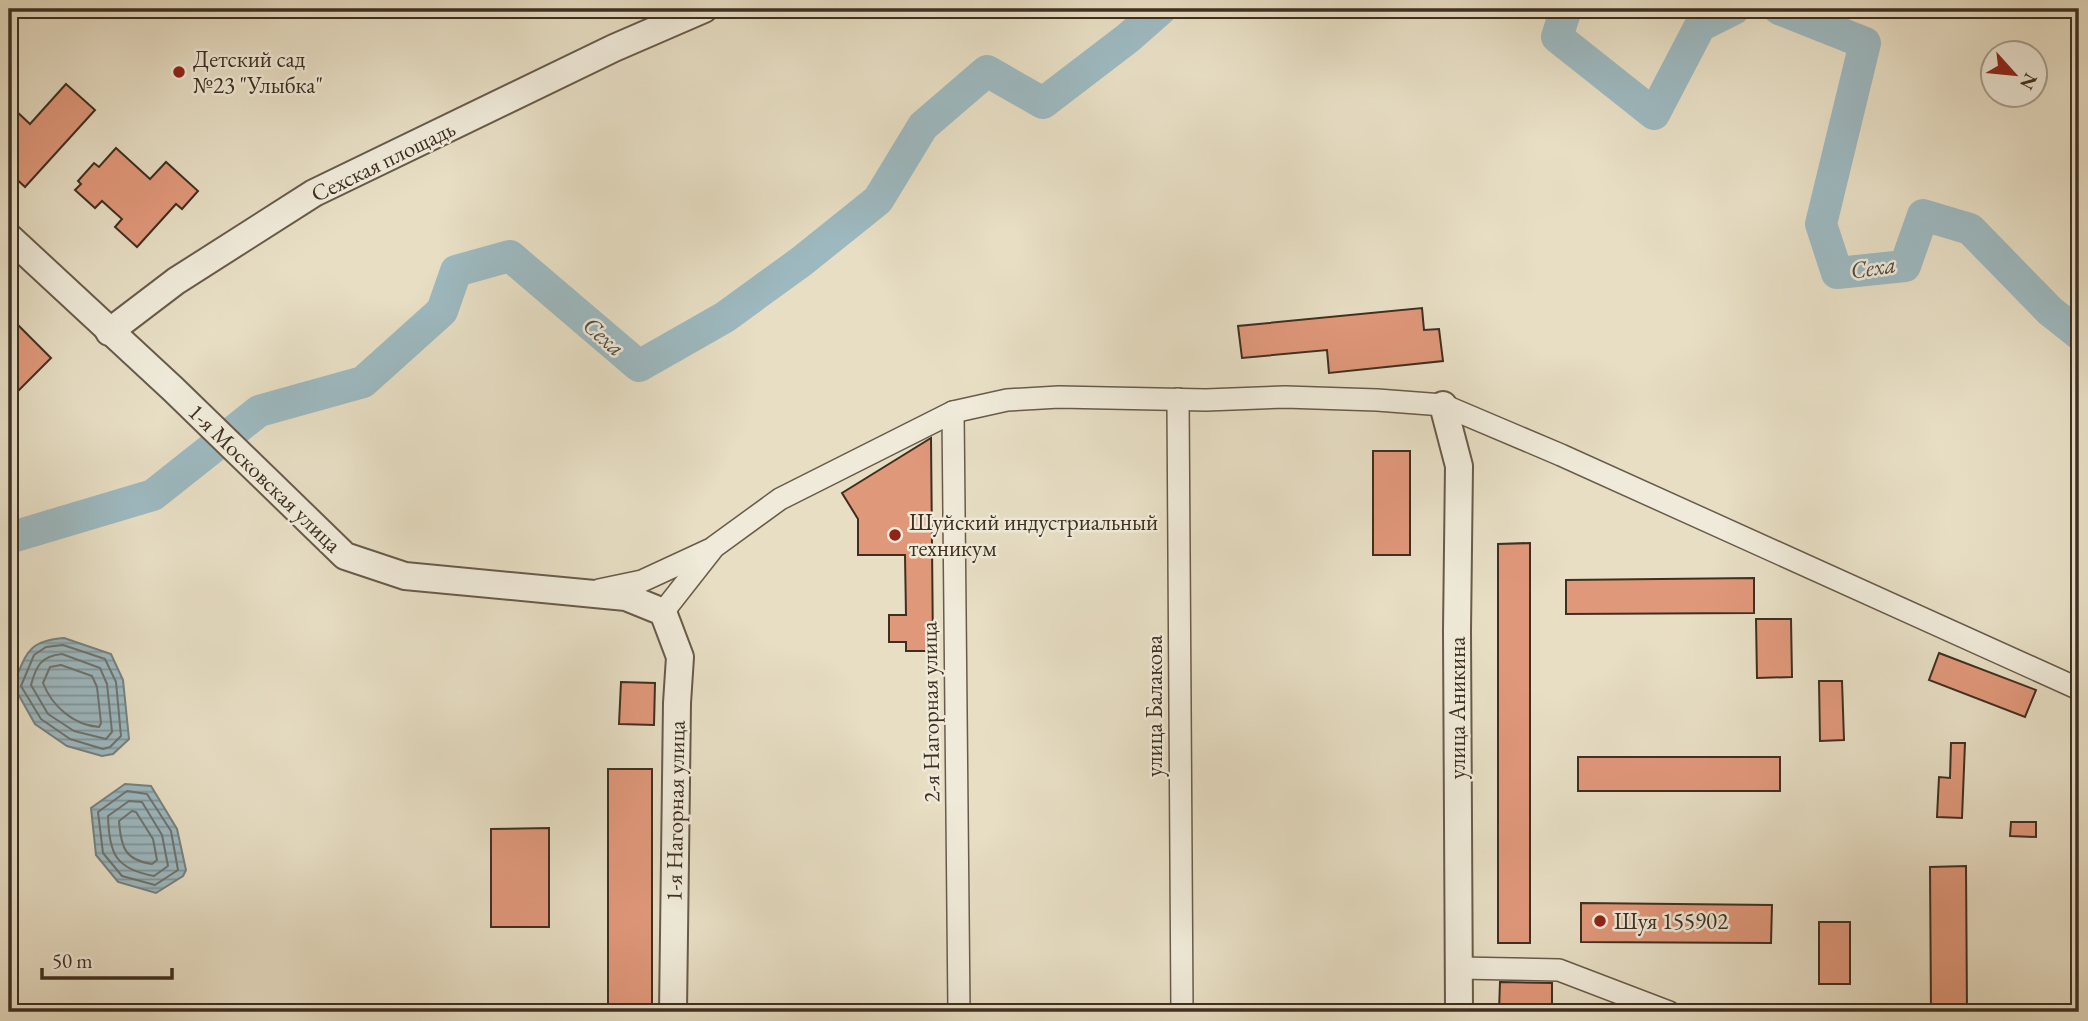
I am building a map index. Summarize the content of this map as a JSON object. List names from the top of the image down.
{
  "streets": {
    "street": [
      "Сехская площадь",
      "1-я Московская улица",
      "улица Балакова",
      "улица Аникина",
      "2-я Нагорная улица",
      "1-я Нагорная улица"
    ]
  },
  "crossings": [
    ["Сехская площадь", "1-я Московская улица"],
    ["1-я Московская улица", "1-я Нагорная улица"]
  ],
  "water": ["Сеха"],
  "places": ["Детский сад №23 \"Улыбка\"", "Шуйский индустриальный техникум", "Шуя 155902"],
  "scale_bar": "50 m",
  "north": "bottom right"
}
